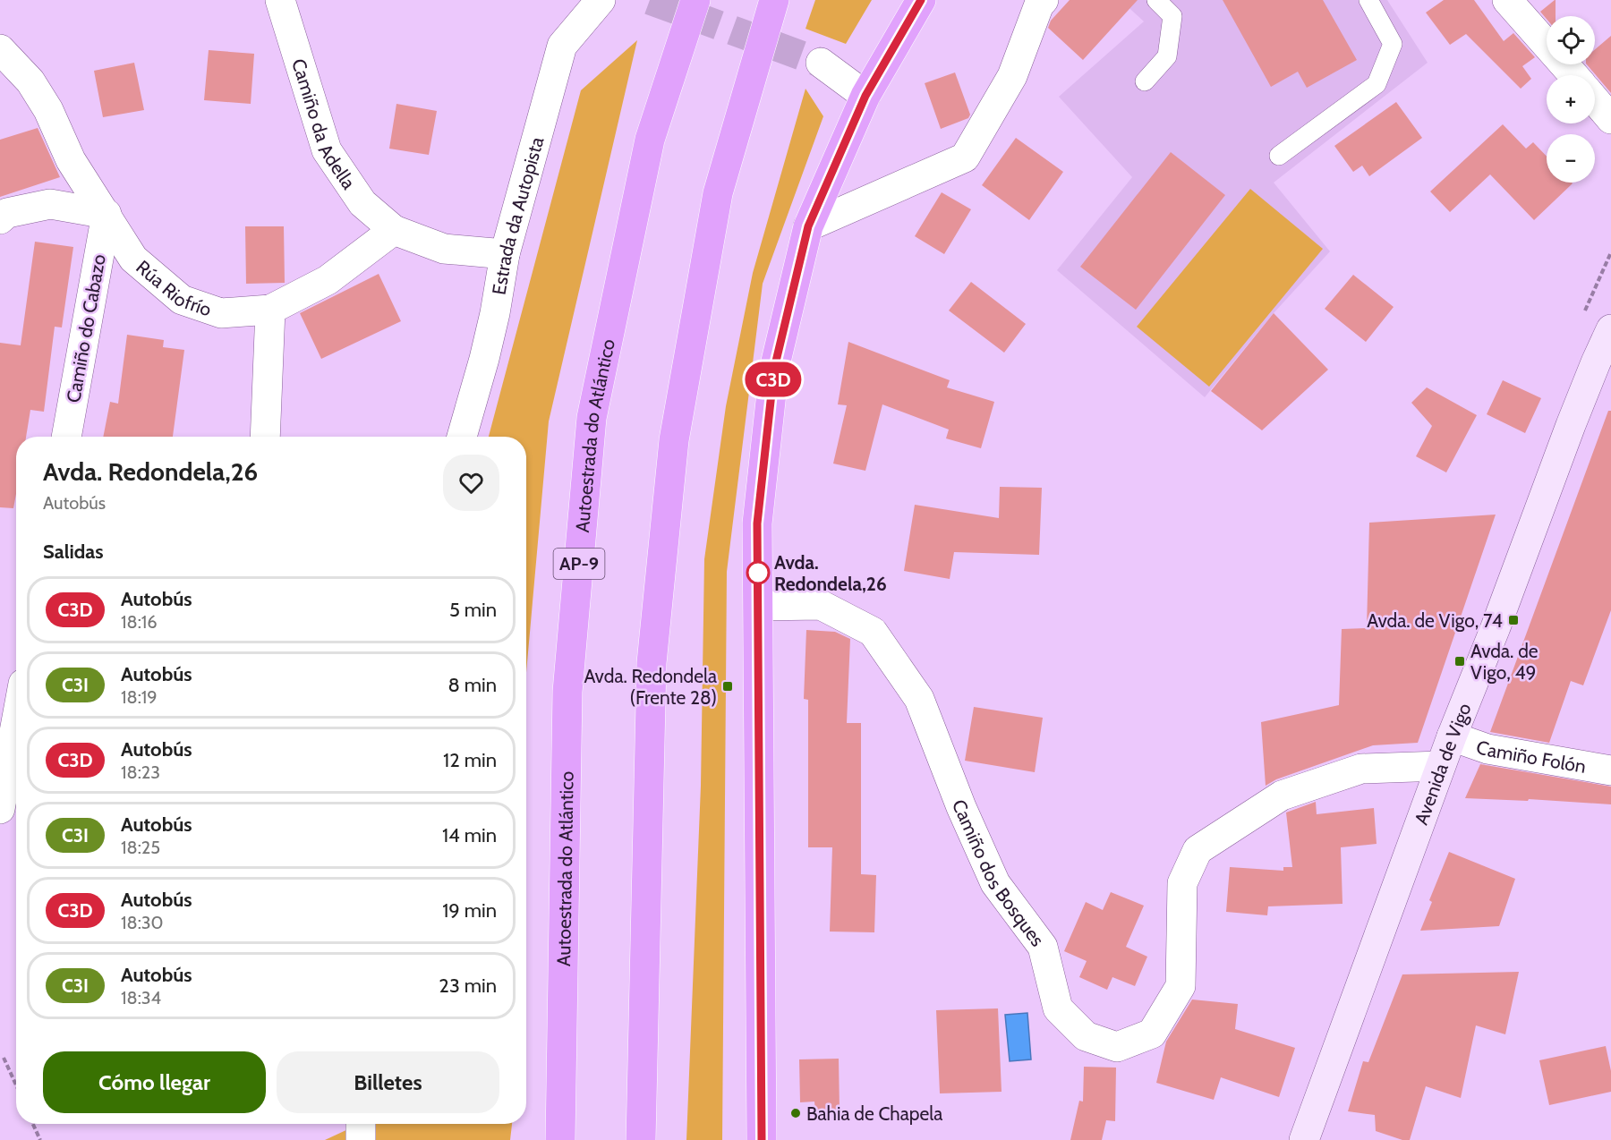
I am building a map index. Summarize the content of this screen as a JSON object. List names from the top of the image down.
{
  "streets": {
    "highway": ["Autoestrada do Atlántico", "AP-9"],
    "main road": ["Avenida de Vigo"],
    "street": [
      "Camiño da Adella",
      "Estrada da Autopista",
      "Rúa Riofrío",
      "Camiño do Cabazo",
      "Camiño Folón",
      "Camiño dos Bosques"
    ]
  },
  "crossings": [
    ["Camiño da Adella", "Rúa Riofrío"],
    ["Rúa Riofrío", "Camiño do Cabazo"],
    ["Camiño Folón", "Avenida de Vigo"],
    ["Avenida de Vigo", "Camiño dos Bosques"]
  ],
  "places": {
    "other": ["Avda. Redondela,26", "Bahia de Chapela"],
    "transit": ["Avda. de Vigo, 74", "Avda. de Vigo, 49", "Avda. Redondela (Frente 28)"]
  },
  "lines": ["bus line C3D"],
  "page": {
    "on_map": "C3D",
    "map_buttons": ["+", "−"],
    "heading": [
      ["Avda. Redondela,26", "Autobús"],
      "Salidas"
    ],
    "list": [
      {
        "mark": "C3D",
        "name": "Autobús",
        "note": "18:16",
        "value": "5 min"
      },
      {
        "mark": "C3I",
        "name": "Autobús",
        "note": "18:19",
        "value": "8 min"
      },
      {
        "mark": "C3D",
        "name": "Autobús",
        "note": "18:23",
        "value": "12 min"
      },
      {
        "mark": "C3I",
        "name": "Autobús",
        "note": "18:25",
        "value": "14 min"
      },
      {
        "mark": "C3D",
        "name": "Autobús",
        "note": "18:30",
        "value": "19 min"
      },
      {
        "mark": "C3I",
        "name": "Autobús",
        "note": "18:34",
        "value": "23 min"
      }
    ],
    "buttons": ["Cómo llegar", "Billetes"]
  }
}
